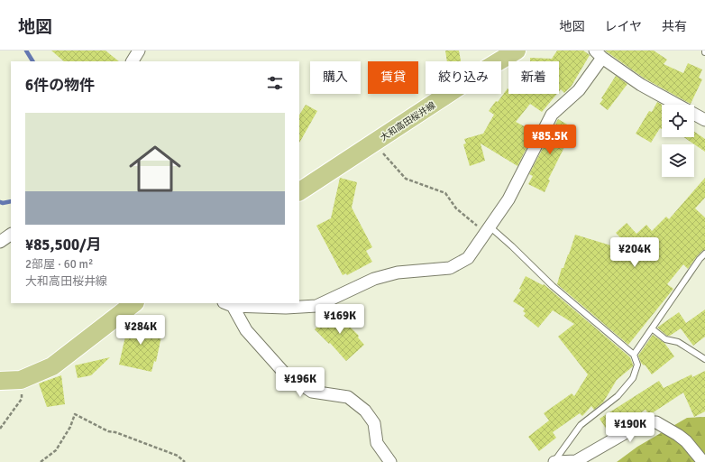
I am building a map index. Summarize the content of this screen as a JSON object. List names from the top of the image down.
{
  "streets": {
    "main road": ["大和高田桜井線"]
  },
  "page": {
    "header": "地図",
    "nav": ["地図", "レイヤ", "共有"],
    "chip": [
      "購入",
      "賃貸",
      "絞り込み",
      "新着"
    ],
    "heading": "6件の物件",
    "list": [
      {
        "name": "¥85,500/月",
        "note": "2部屋 · 60 m² · 大和高田桜井線"
      }
    ],
    "price": [
      "¥85.5K",
      "¥204K",
      "¥169K",
      "¥284K",
      "¥196K",
      "¥190K"
    ]
  }
}
